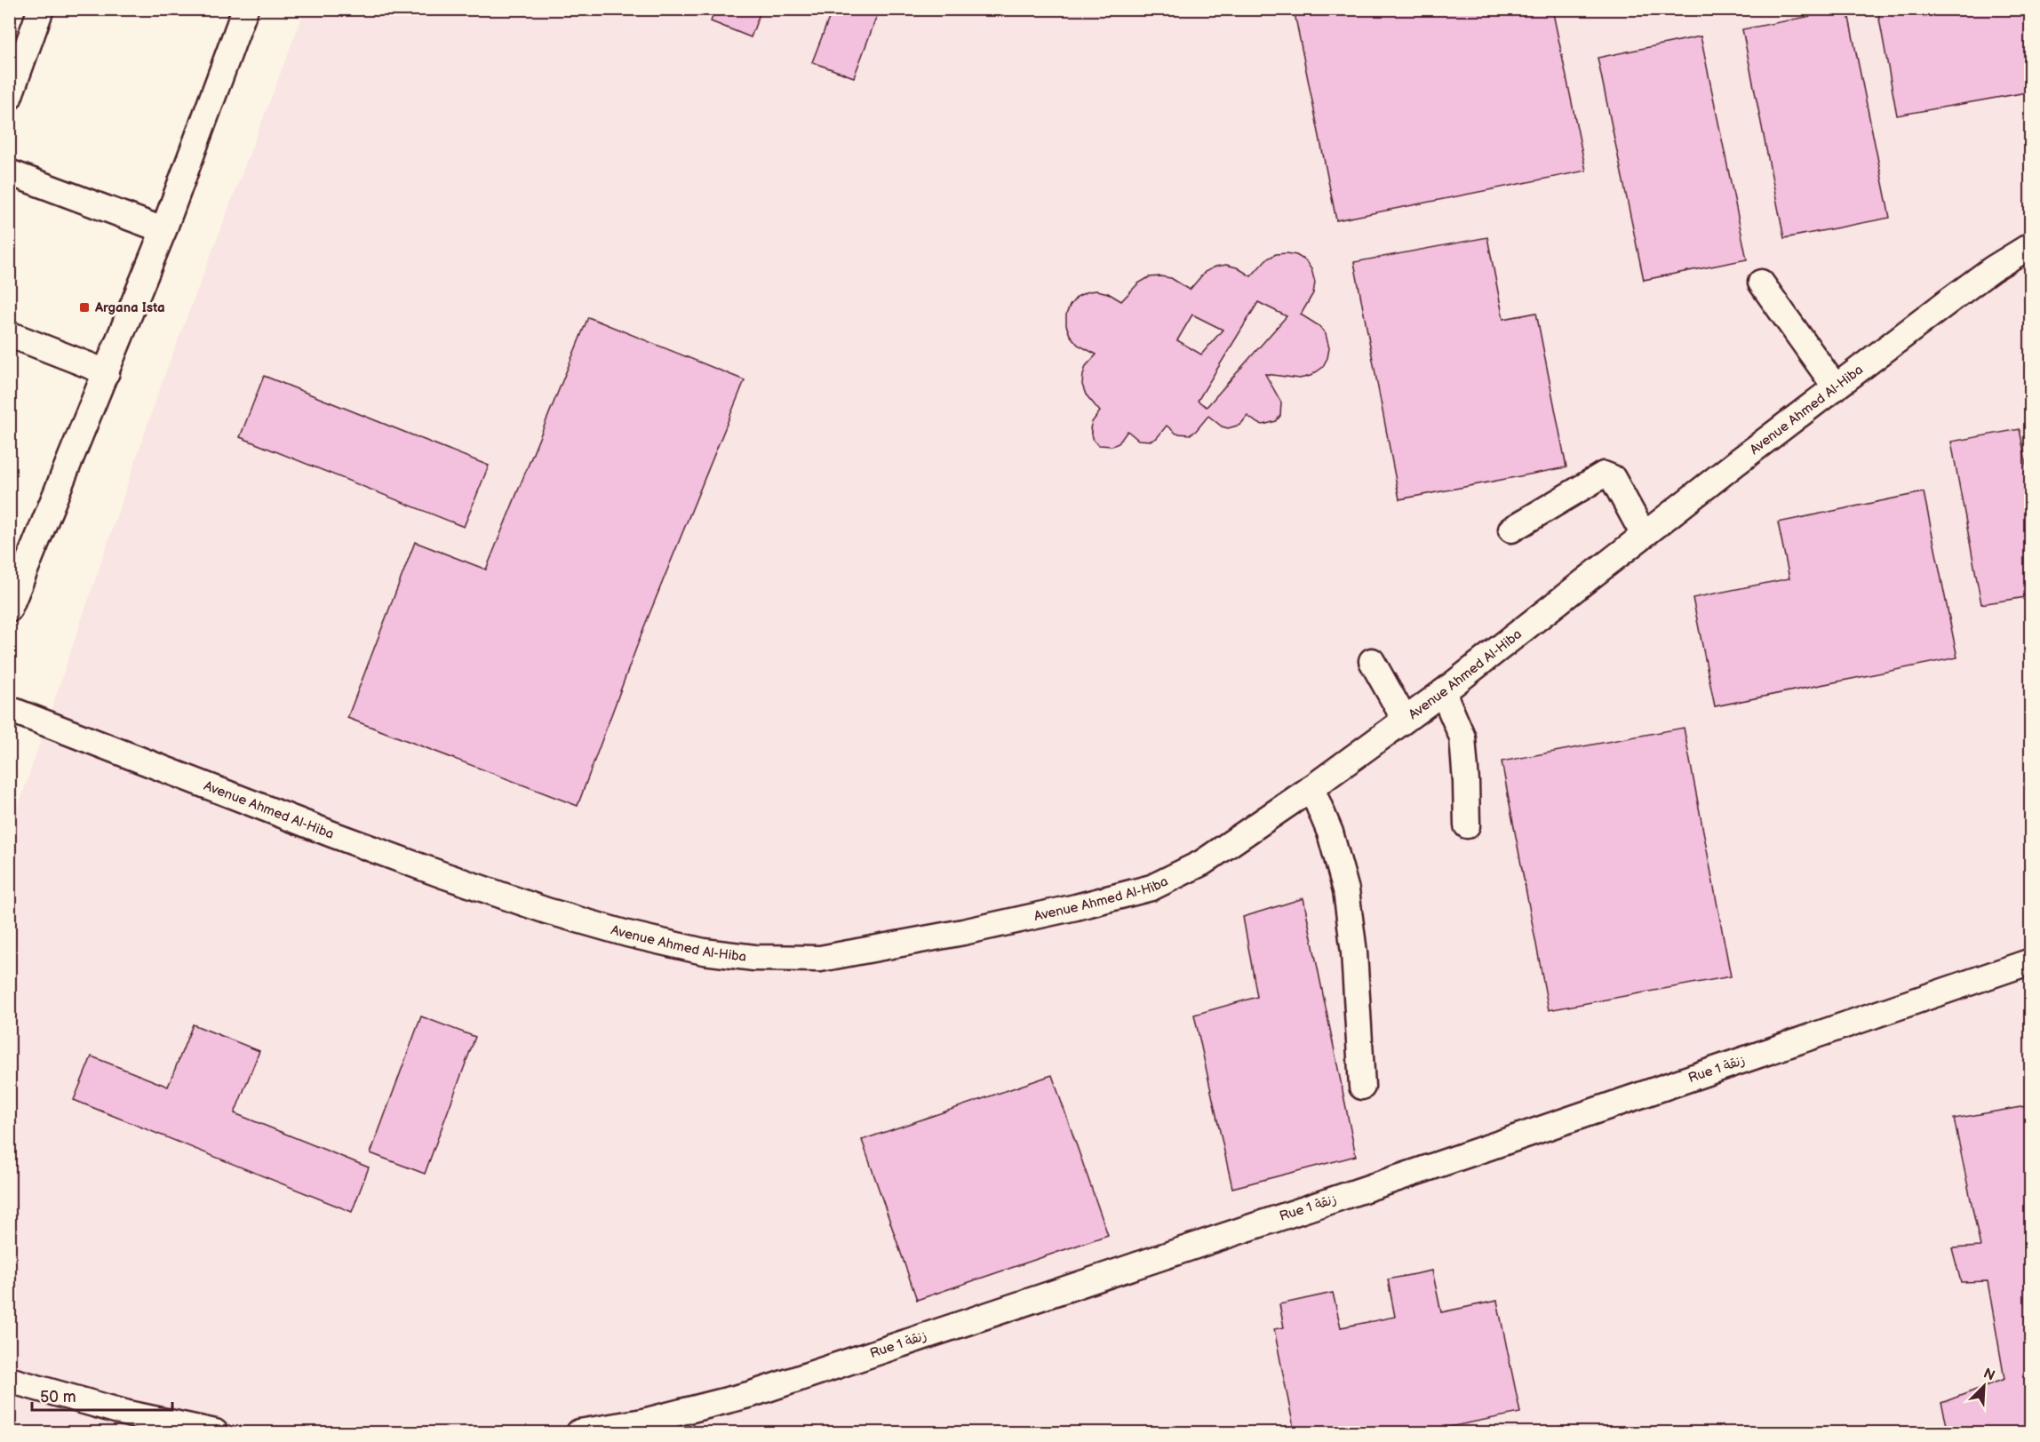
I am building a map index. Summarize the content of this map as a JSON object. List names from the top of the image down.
{
  "streets": {
    "street": ["Avenue Ahmed Al-Hiba", "Rue 1 زنقة"]
  },
  "places": {
    "transit": ["Argana Ista"]
  },
  "scale_bar": "50 m",
  "north": "top right"
}
